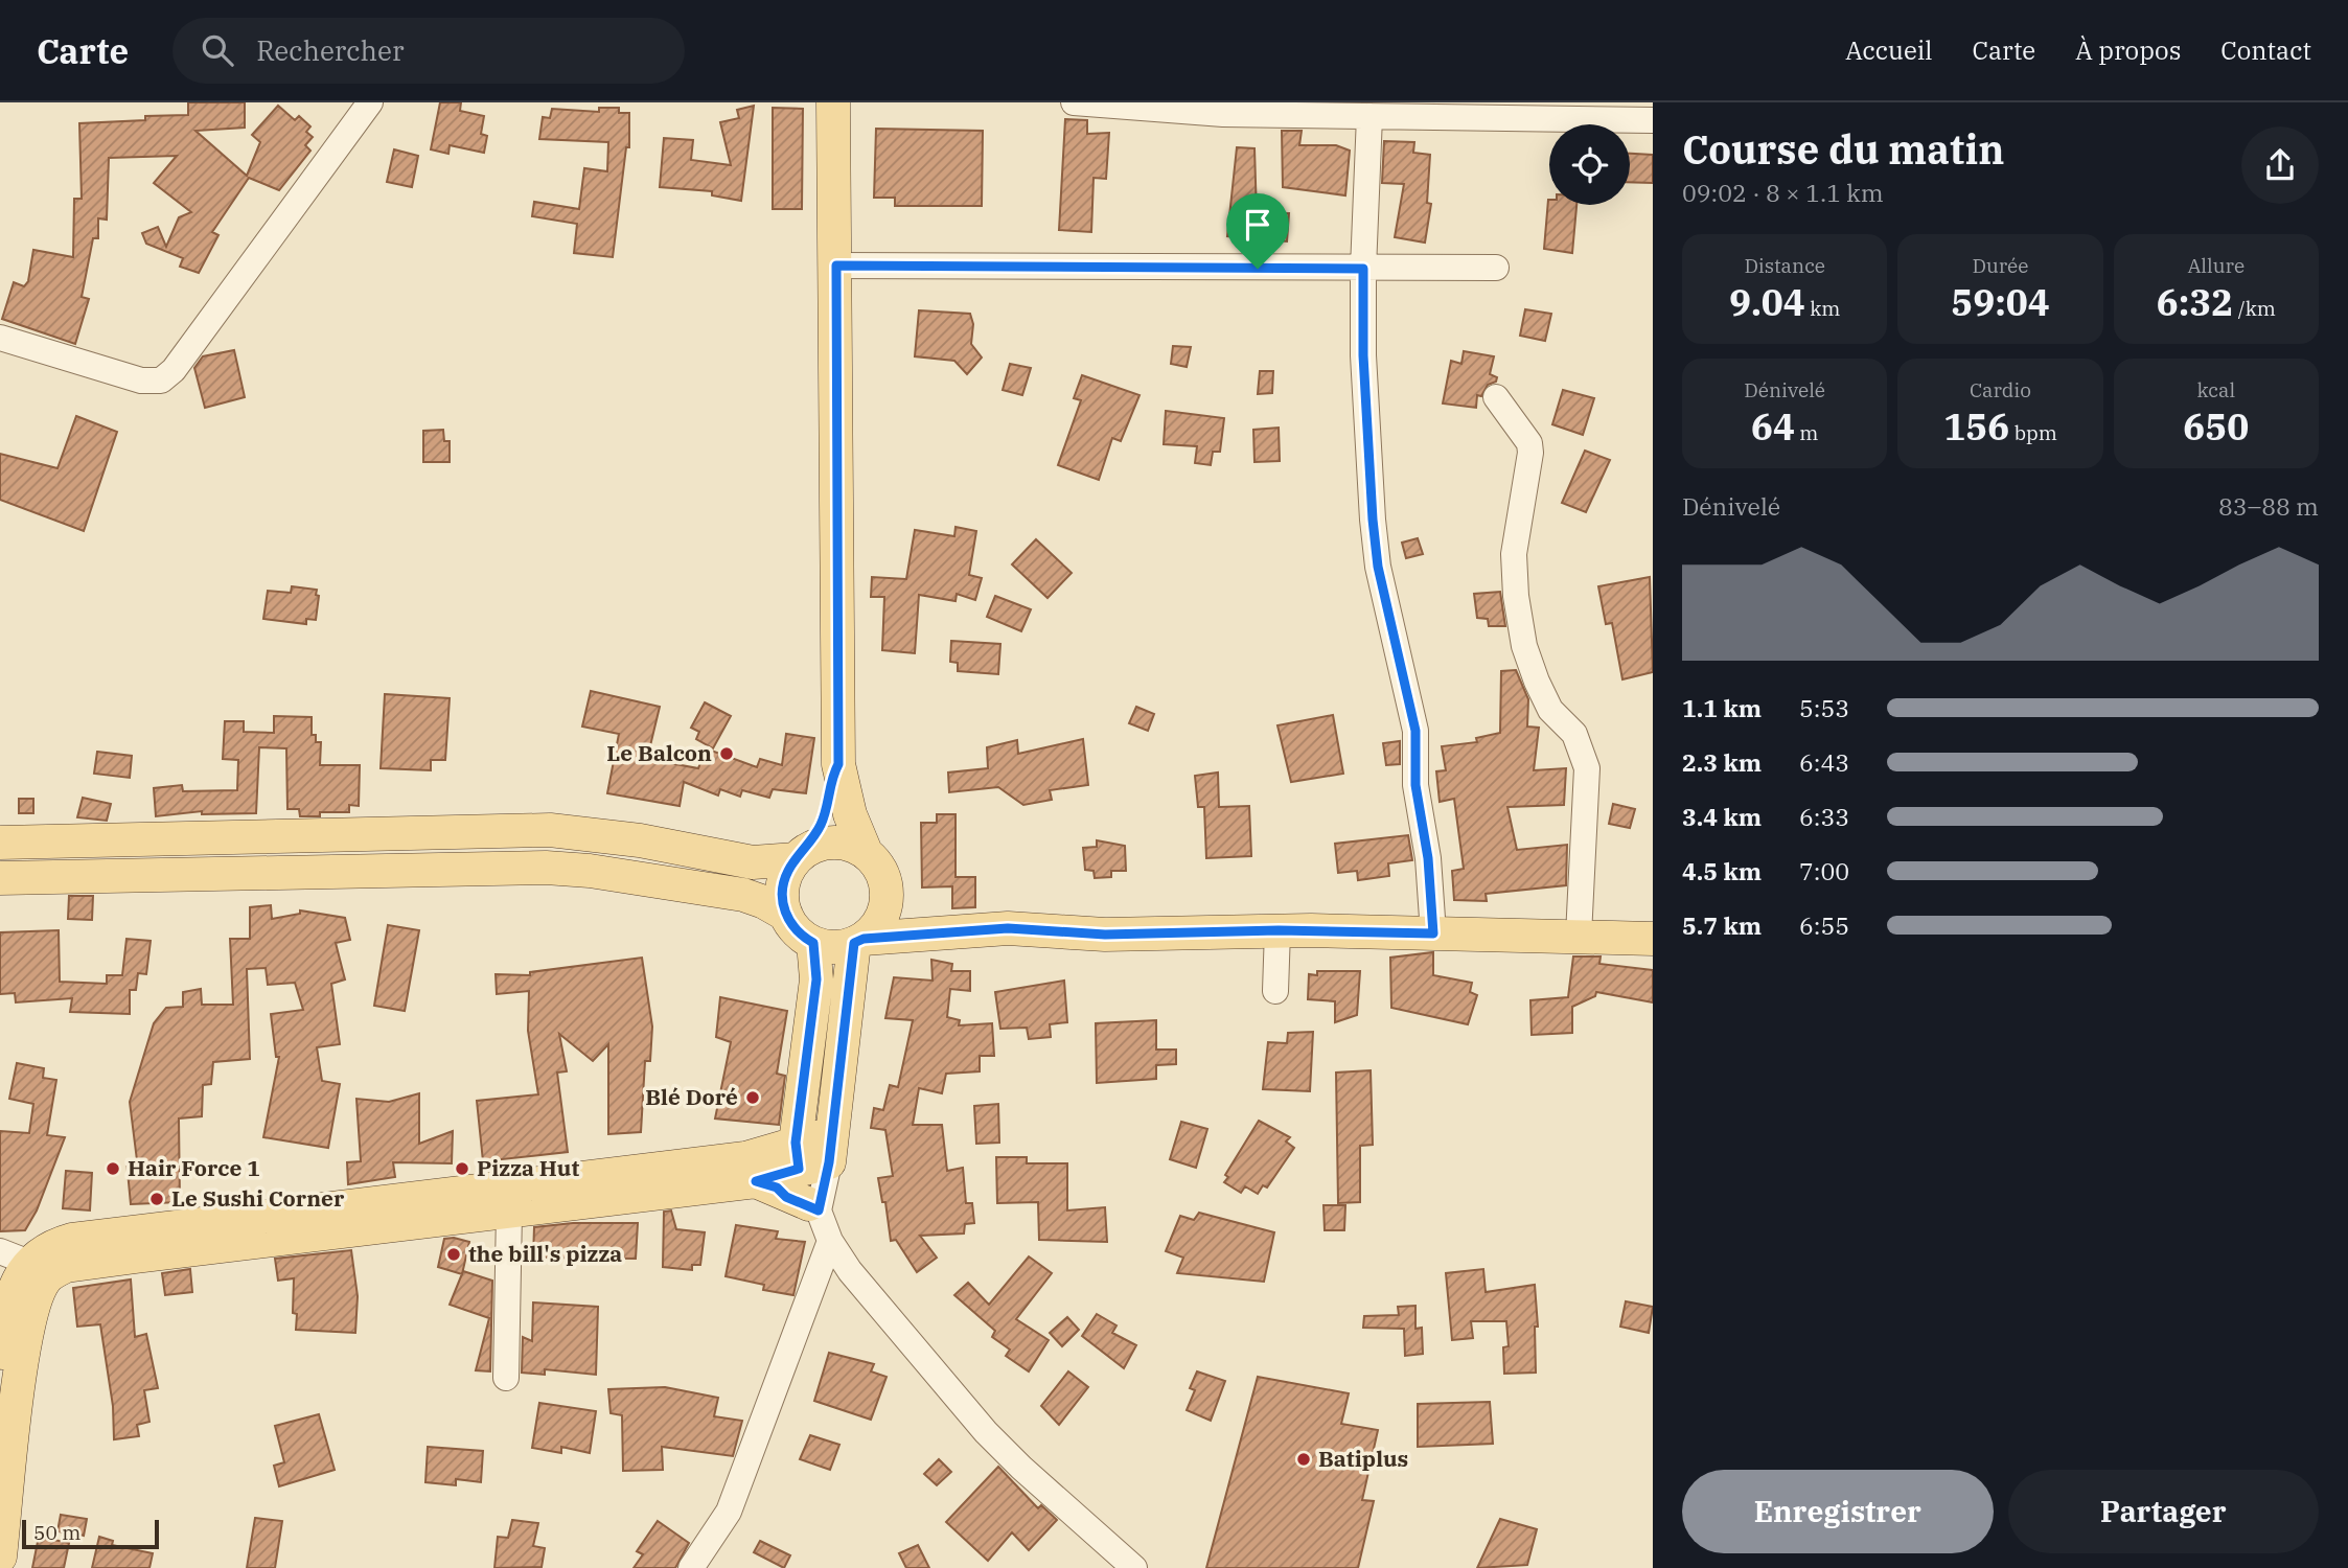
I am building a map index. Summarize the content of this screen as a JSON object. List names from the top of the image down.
{
  "places": [
    "Le Balcon",
    "Blé Doré",
    "Hair Force 1",
    "Pizza Hut",
    "Le Sushi Corner",
    "the bill's pizza",
    "Batiplus"
  ],
  "scale_bar": "50 m",
  "page": {
    "header": "Carte",
    "search": "Rechercher",
    "nav": [
      "Accueil",
      "Carte",
      "À propos",
      "Contact"
    ],
    "heading": ["Course du matin", "09:02 · 8 × 1.1 km"],
    "stats": [
      ["Distance", "9.04 km"],
      ["Durée", "59:04"],
      ["Allure", "6:32 /km"],
      ["Dénivelé", "64 m"],
      ["Cardio", "156 bpm"],
      ["kcal", "650"]
    ],
    "chart": ["Dénivelé", "83–88 m"],
    "list": [
      {
        "name": "1.1 km",
        "note": "5:53"
      },
      {
        "name": "2.3 km",
        "note": "6:43"
      },
      {
        "name": "3.4 km",
        "note": "6:33"
      },
      {
        "name": "4.5 km",
        "note": "7:00"
      },
      {
        "name": "5.7 km",
        "note": "6:55"
      }
    ],
    "buttons": ["Enregistrer", "Partager"],
    "scale": "50 m"
  }
}
